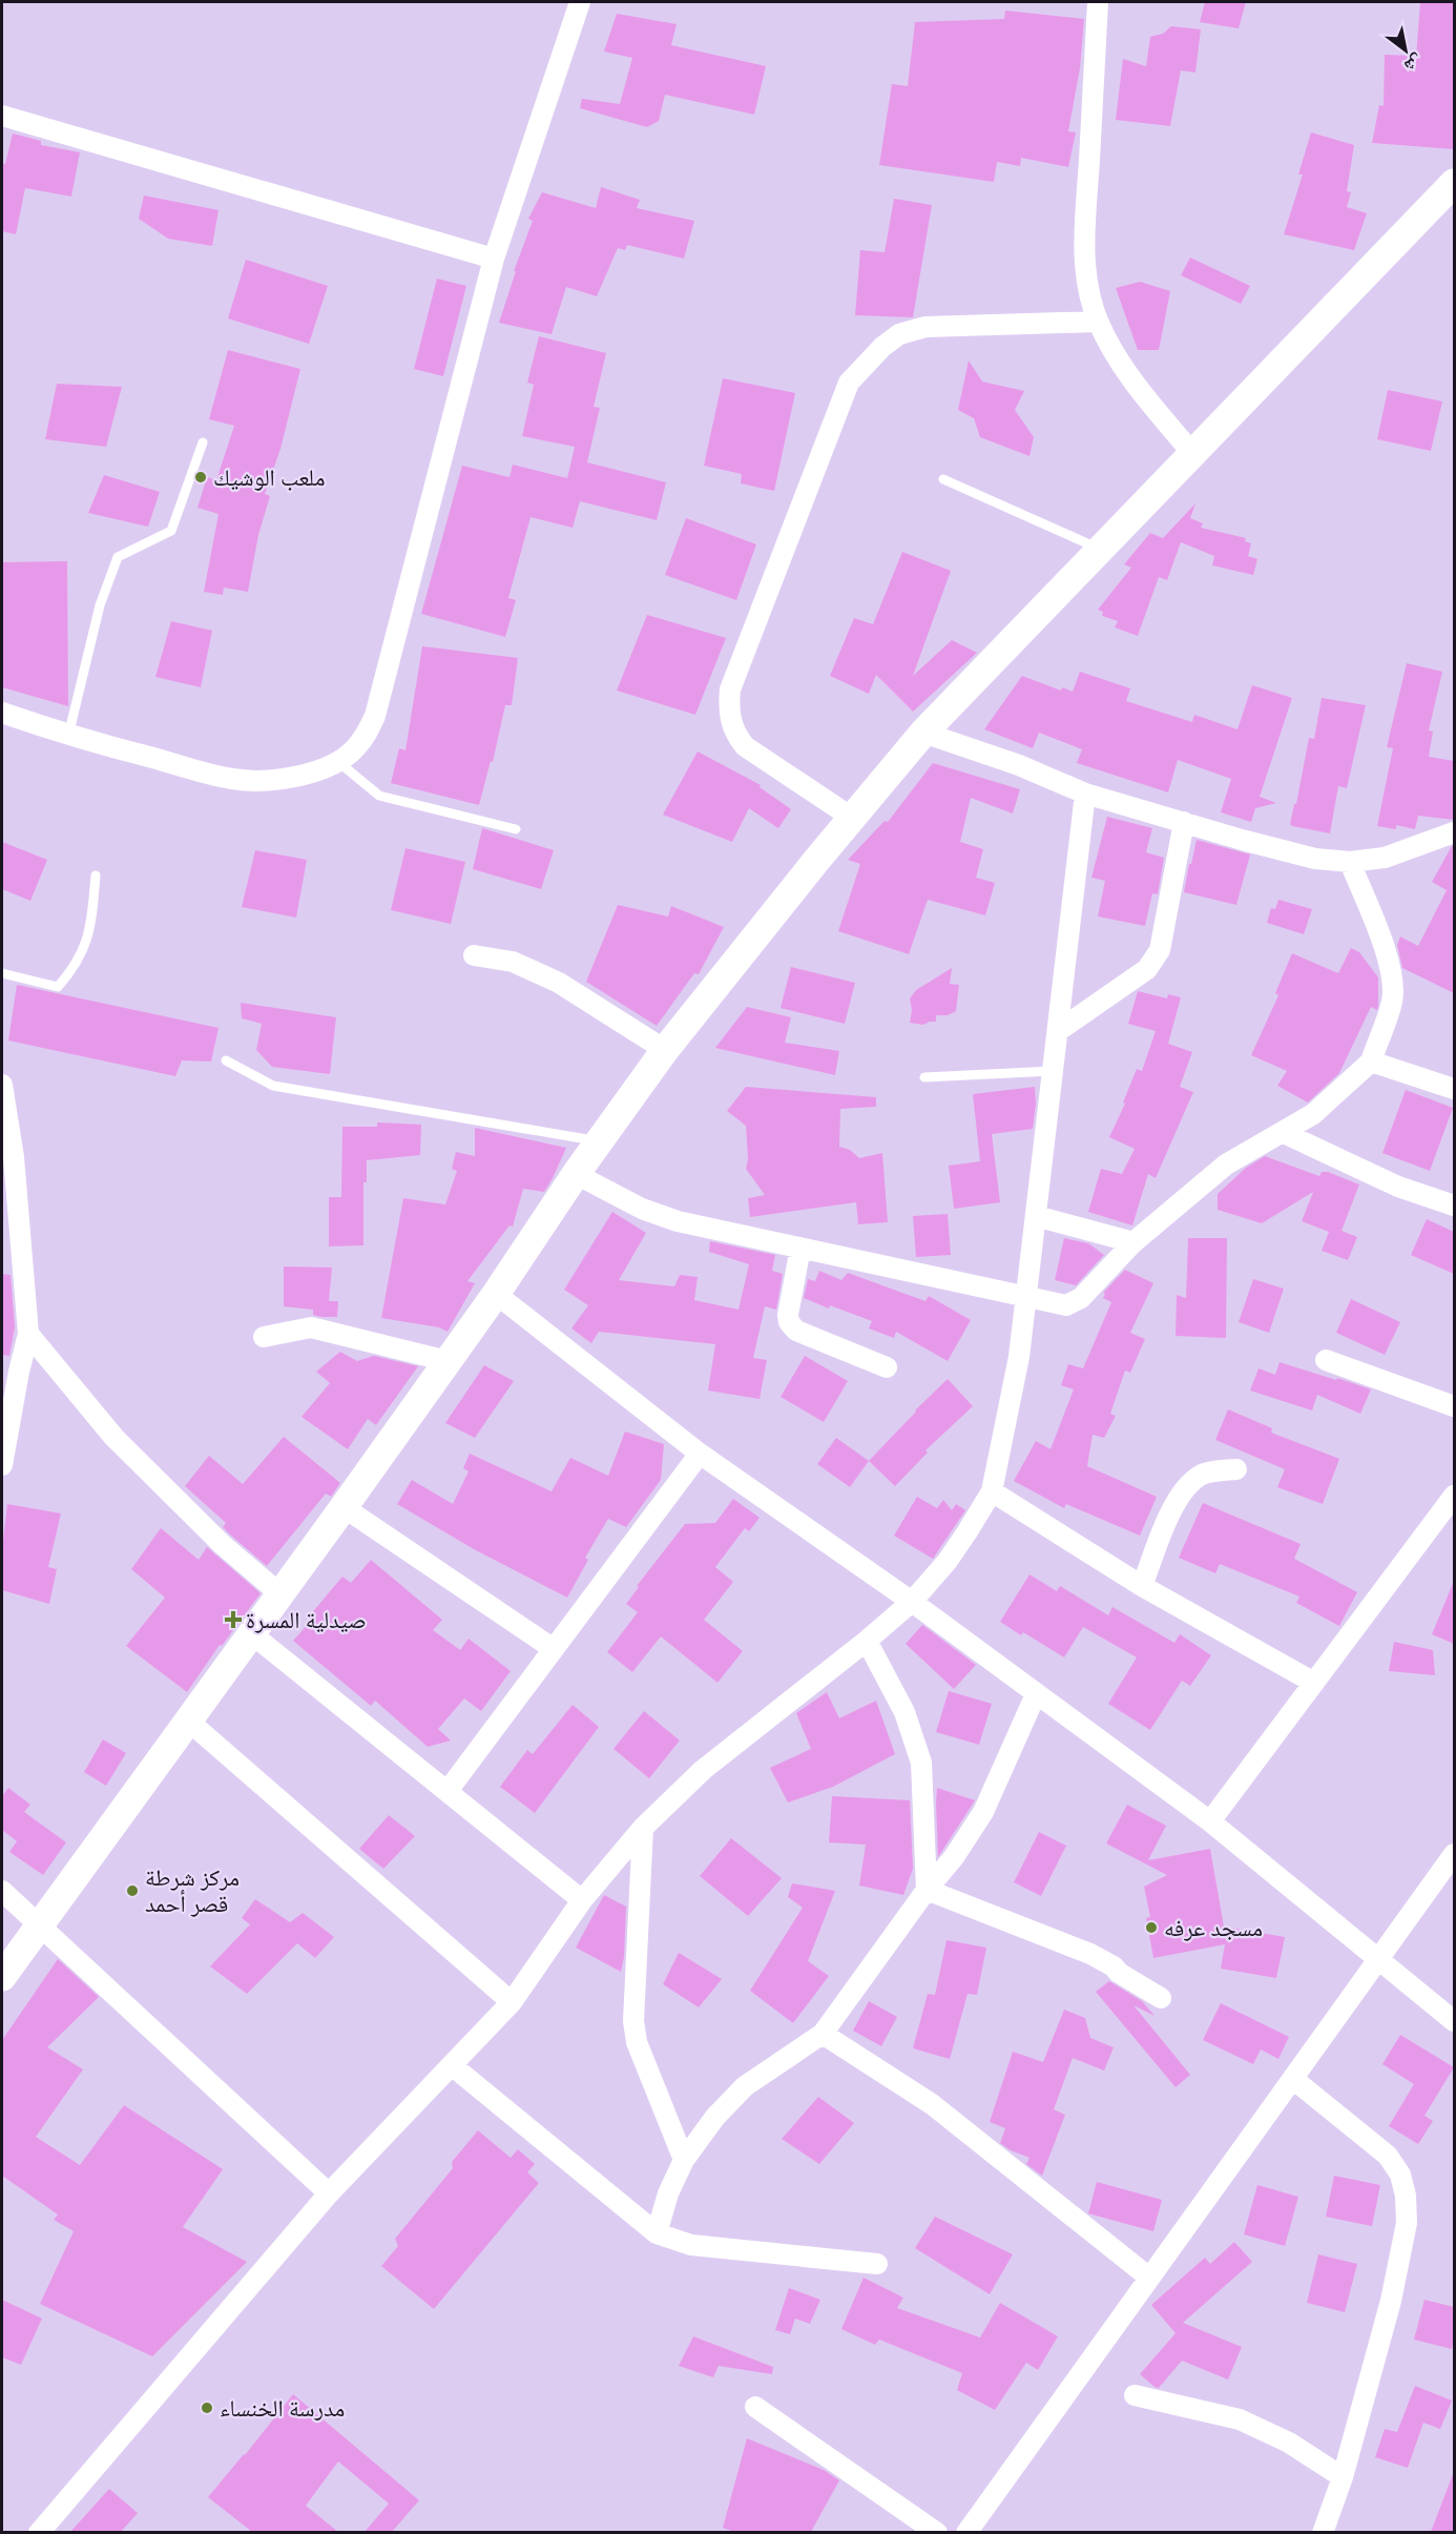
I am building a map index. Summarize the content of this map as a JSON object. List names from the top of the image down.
{
  "places": {
    "other": [
      "ملعب الوشيك",
      "مركز شرطة قصر أحمد",
      "مسجد عرفه",
      "مدرسة الخنساء"
    ],
    "health": ["صيدلية المسرة"]
  },
  "north": "bottom right"
}
